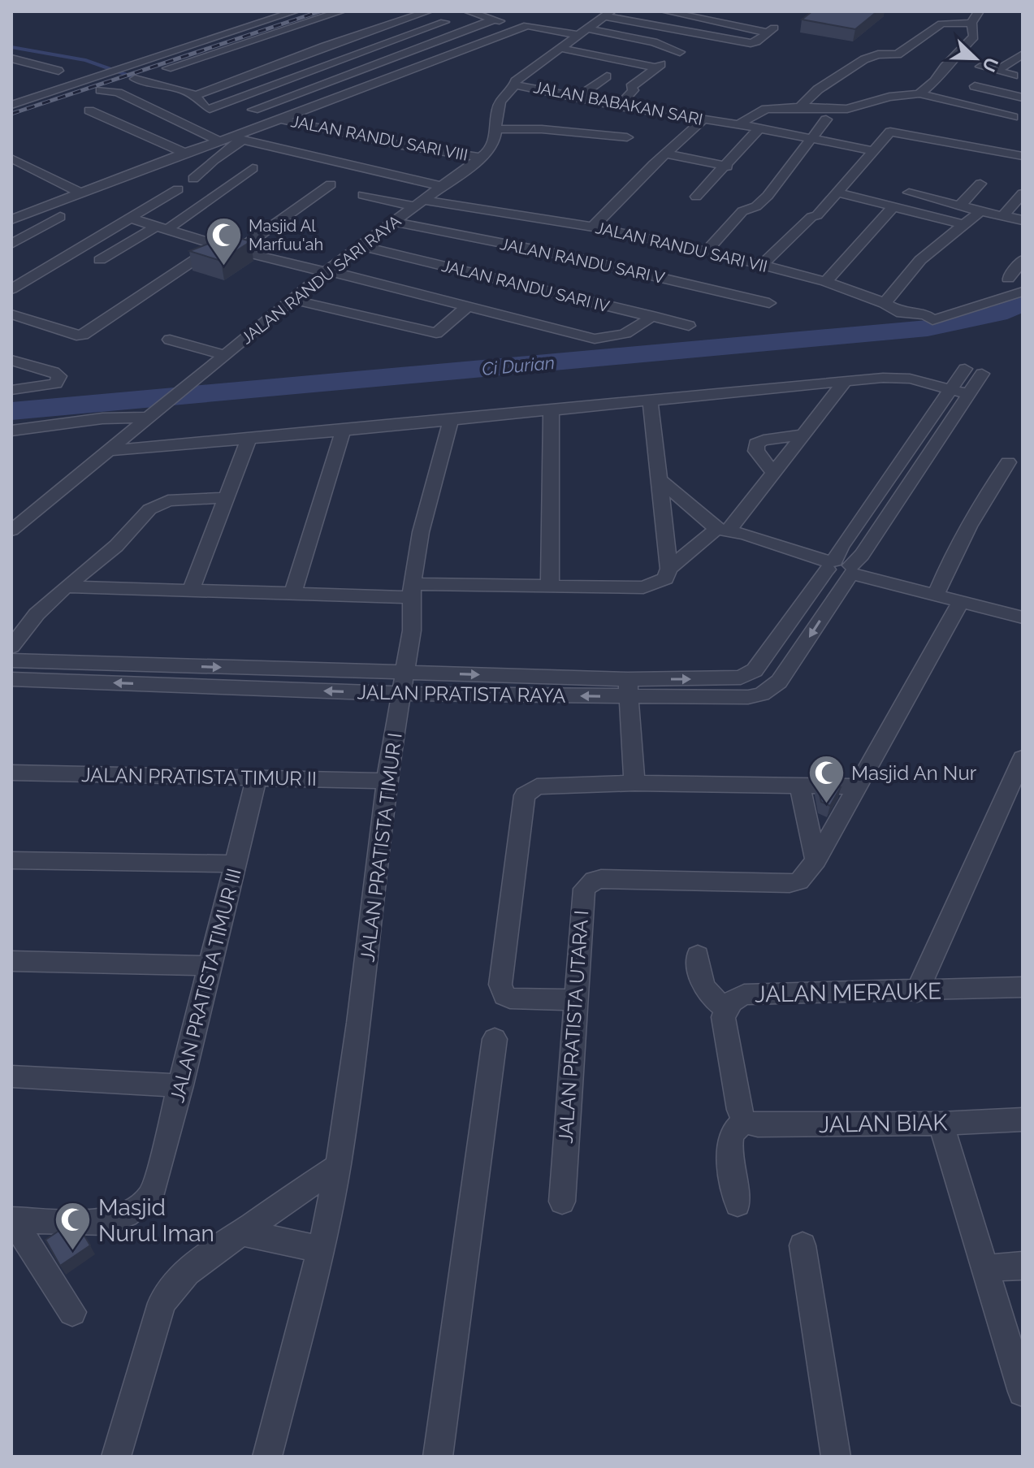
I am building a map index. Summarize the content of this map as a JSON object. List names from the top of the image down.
{
  "streets": {
    "street": [
      "JALAN BABAKAN SARI",
      "JALAN RANDU SARI VIII",
      "JALAN RANDU SARI VII",
      "JALAN RANDU SARI V",
      "JALAN RANDU SARI RAYA",
      "JALAN RANDU SARI IV",
      "JALAN PRATISTA RAYA",
      "JALAN PRATISTA TIMUR II",
      "JALAN PRATISTA TIMUR I",
      "JALAN PRATISTA TIMUR III",
      "JALAN MERAUKE",
      "JALAN PRATISTA UTARA I",
      "JALAN BIAK"
    ]
  },
  "crossings": [
    ["JALAN RANDU SARI VIII", "JALAN RANDU SARI RAYA"],
    ["JALAN RANDU SARI VII", "JALAN RANDU SARI RAYA"],
    ["JALAN RANDU SARI V", "JALAN RANDU SARI RAYA"],
    ["JALAN RANDU SARI RAYA", "JALAN RANDU SARI IV"],
    ["JALAN PRATISTA RAYA", "JALAN PRATISTA TIMUR I"],
    ["JALAN PRATISTA TIMUR II", "JALAN PRATISTA TIMUR I"],
    ["JALAN PRATISTA TIMUR II", "JALAN PRATISTA TIMUR III"],
    ["JALAN MERAUKE", "JALAN BIAK"]
  ],
  "water": ["Ci Durian"],
  "places": {
    "mosque": ["Masjid Al Marfuu'ah", "Masjid An Nur", "Masjid Nurul Iman"]
  },
  "north": "bottom right"
}
